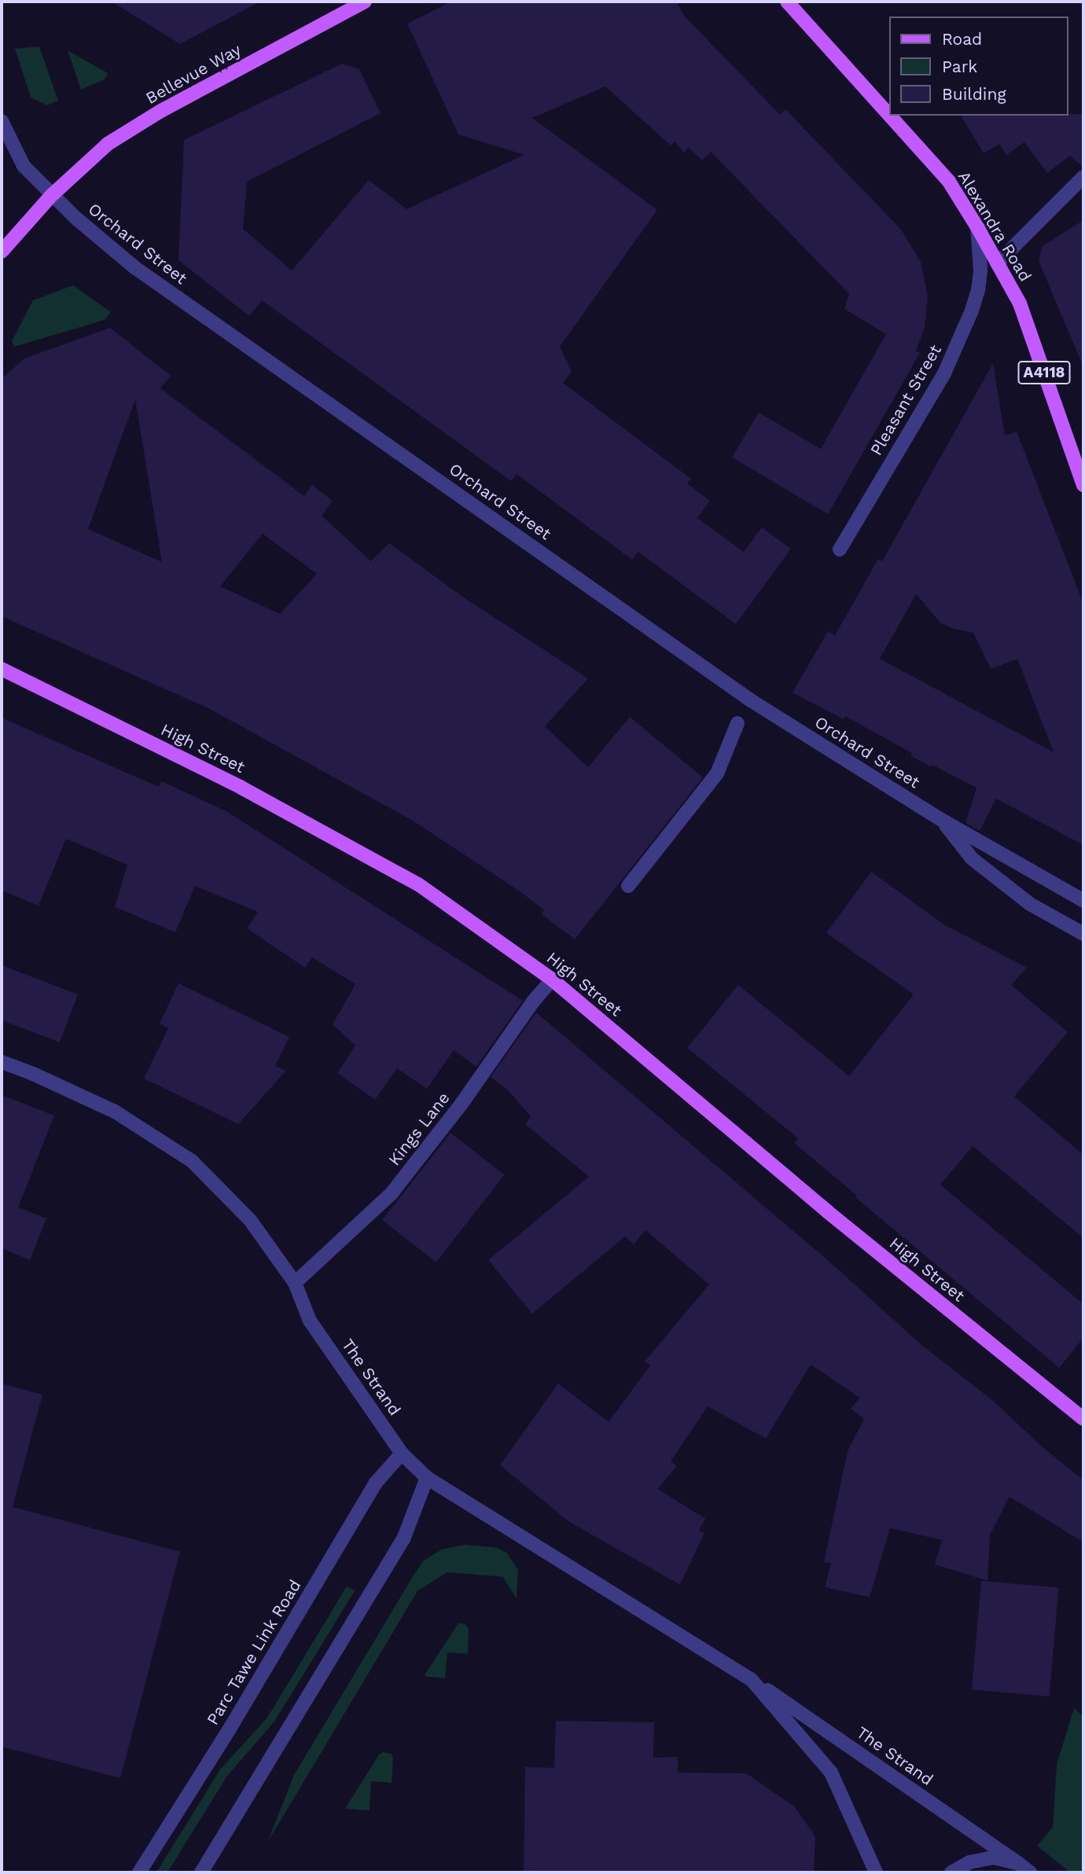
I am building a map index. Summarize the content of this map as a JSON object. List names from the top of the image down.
{
  "streets": {
    "main road": [
      "Bellevue Way",
      "Alexandra Road",
      "A4118",
      "High Street"
    ],
    "street": [
      "Orchard Street",
      "Pleasant Street",
      "Kings Lane",
      "The Strand",
      "Parc Tawe Link Road"
    ]
  },
  "crossings": [
    ["Bellevue Way", "Orchard Street"],
    ["Alexandra Road", "Pleasant Street"],
    ["High Street", "Kings Lane"],
    ["Kings Lane", "The Strand"],
    ["The Strand", "Parc Tawe Link Road"]
  ],
  "legend": ["Road", "Park", "Building"]
}
